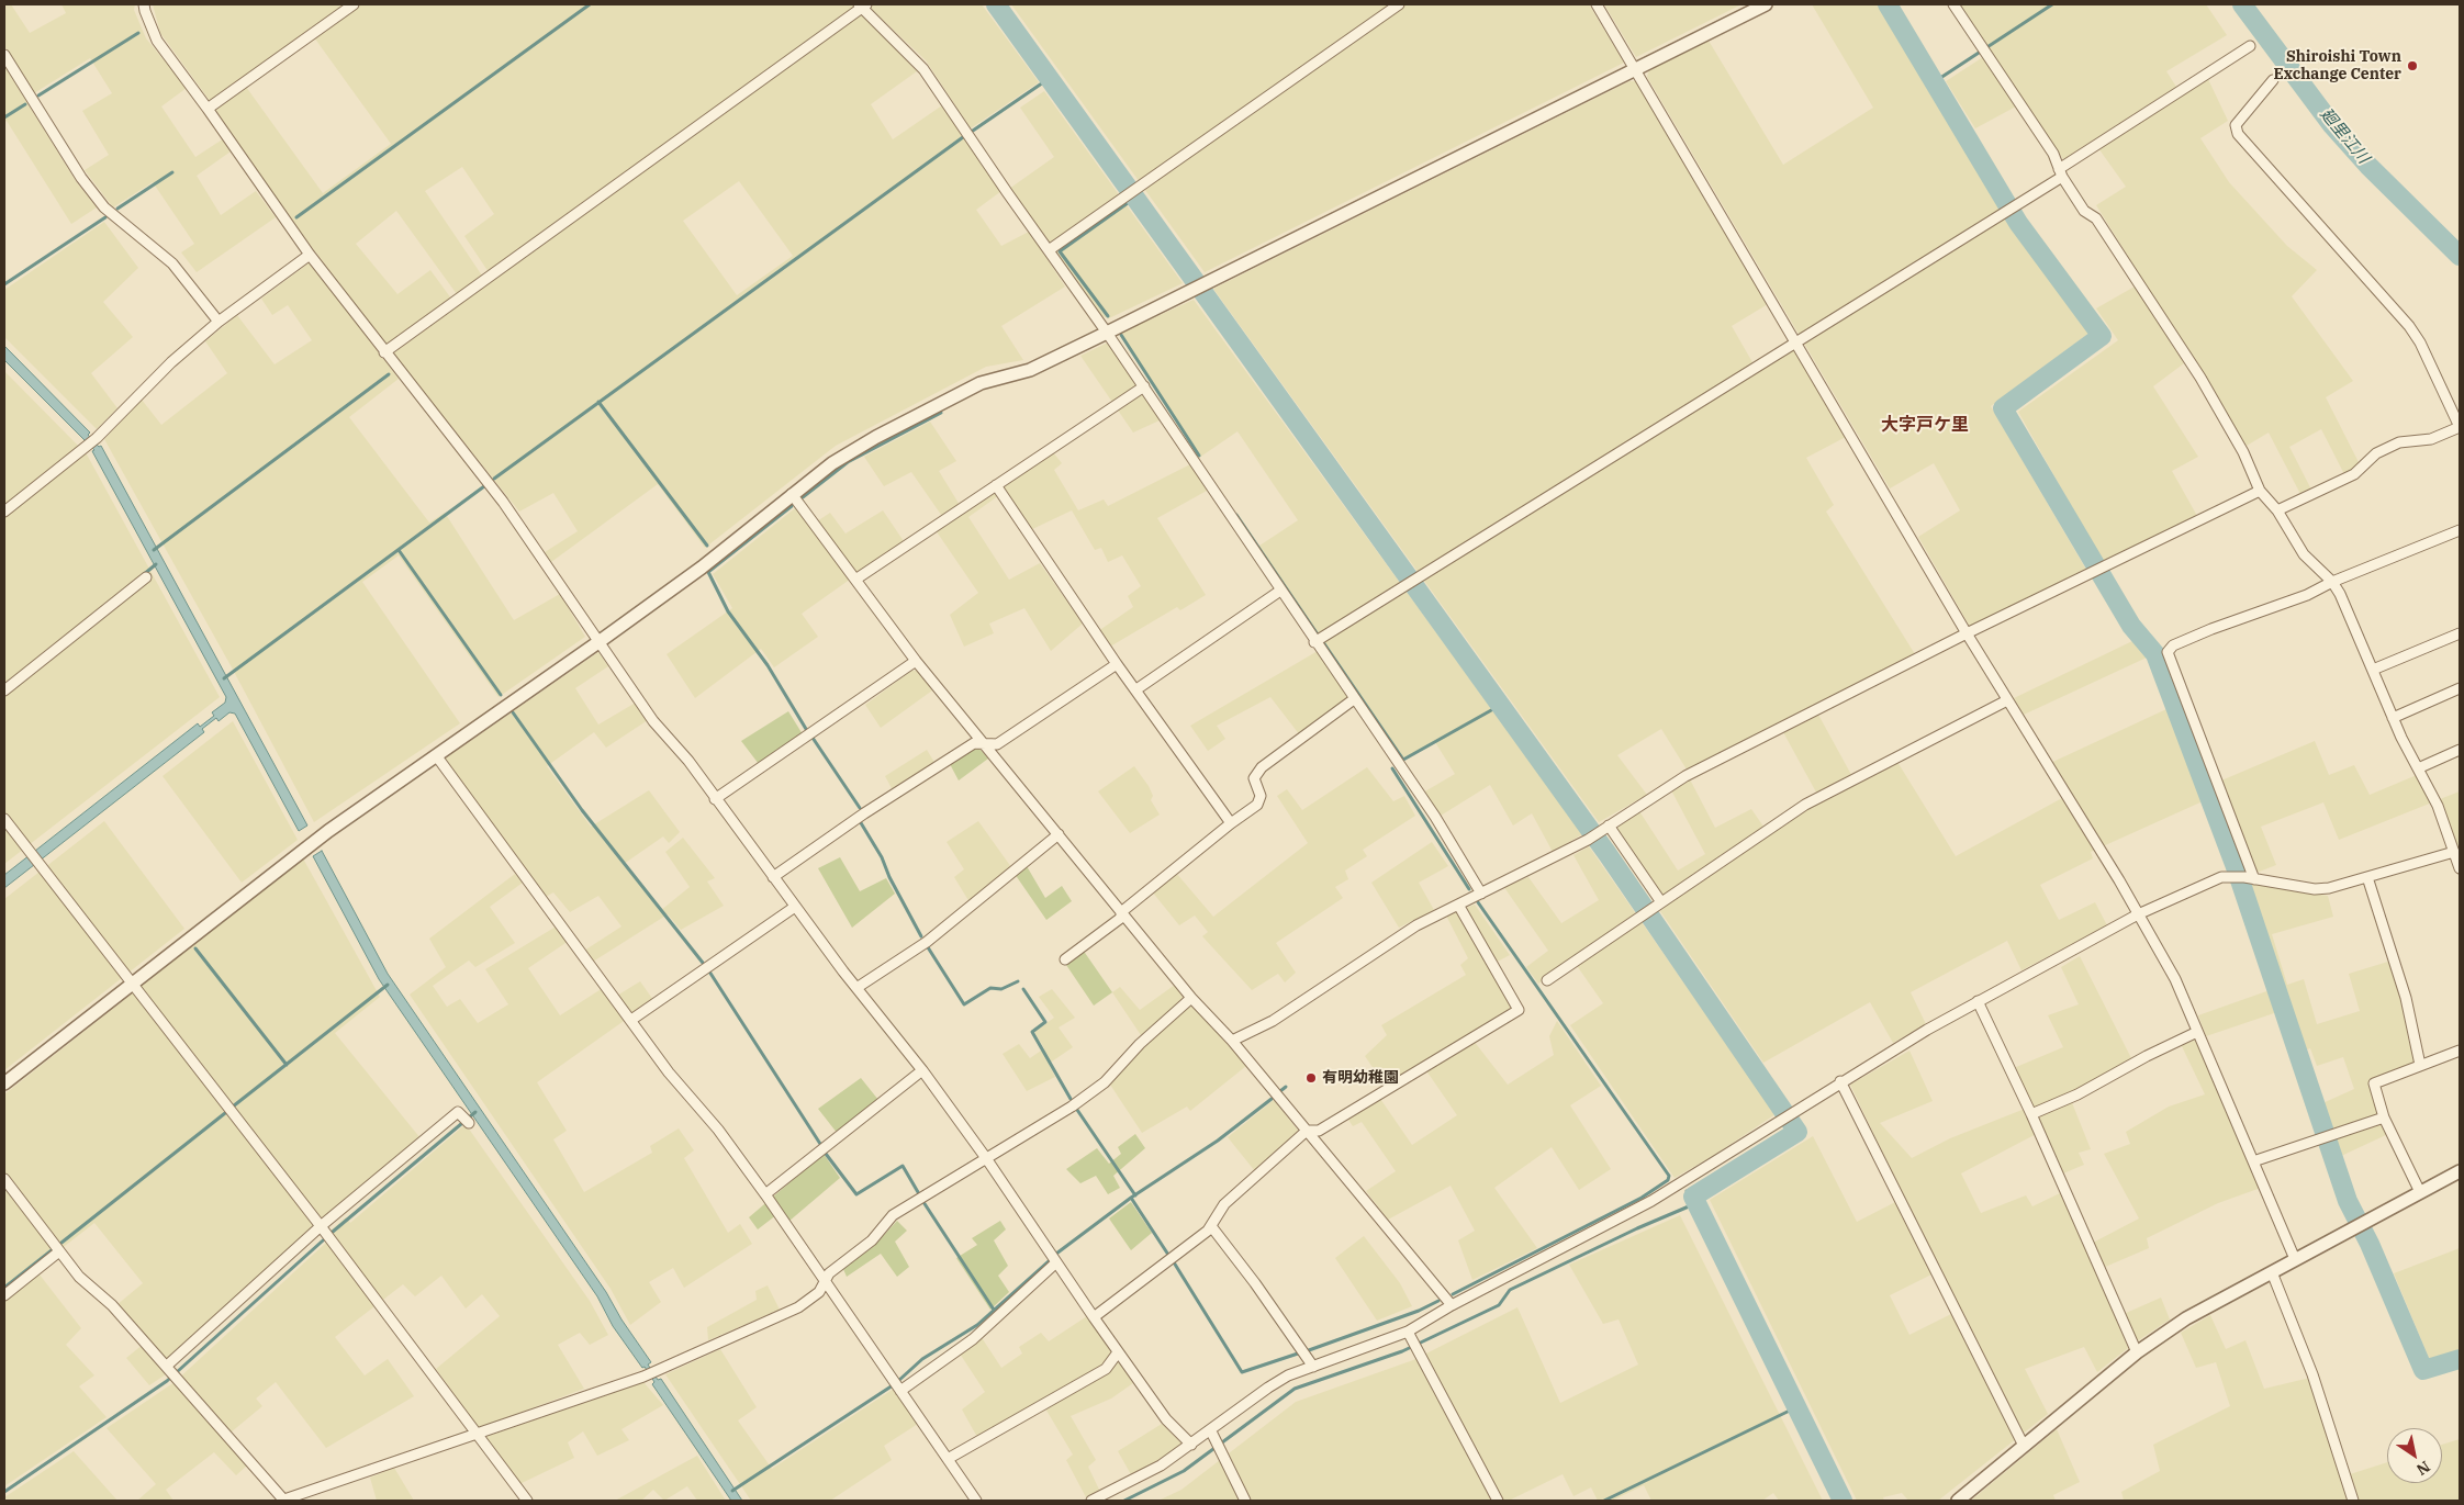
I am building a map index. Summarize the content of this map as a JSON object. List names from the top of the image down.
{
  "districts": ["大字戸ケ里"],
  "water": ["廻里江川"],
  "places": ["Shiroishi Town Exchange Center", "有明幼稚園"],
  "north": "bottom right"
}
